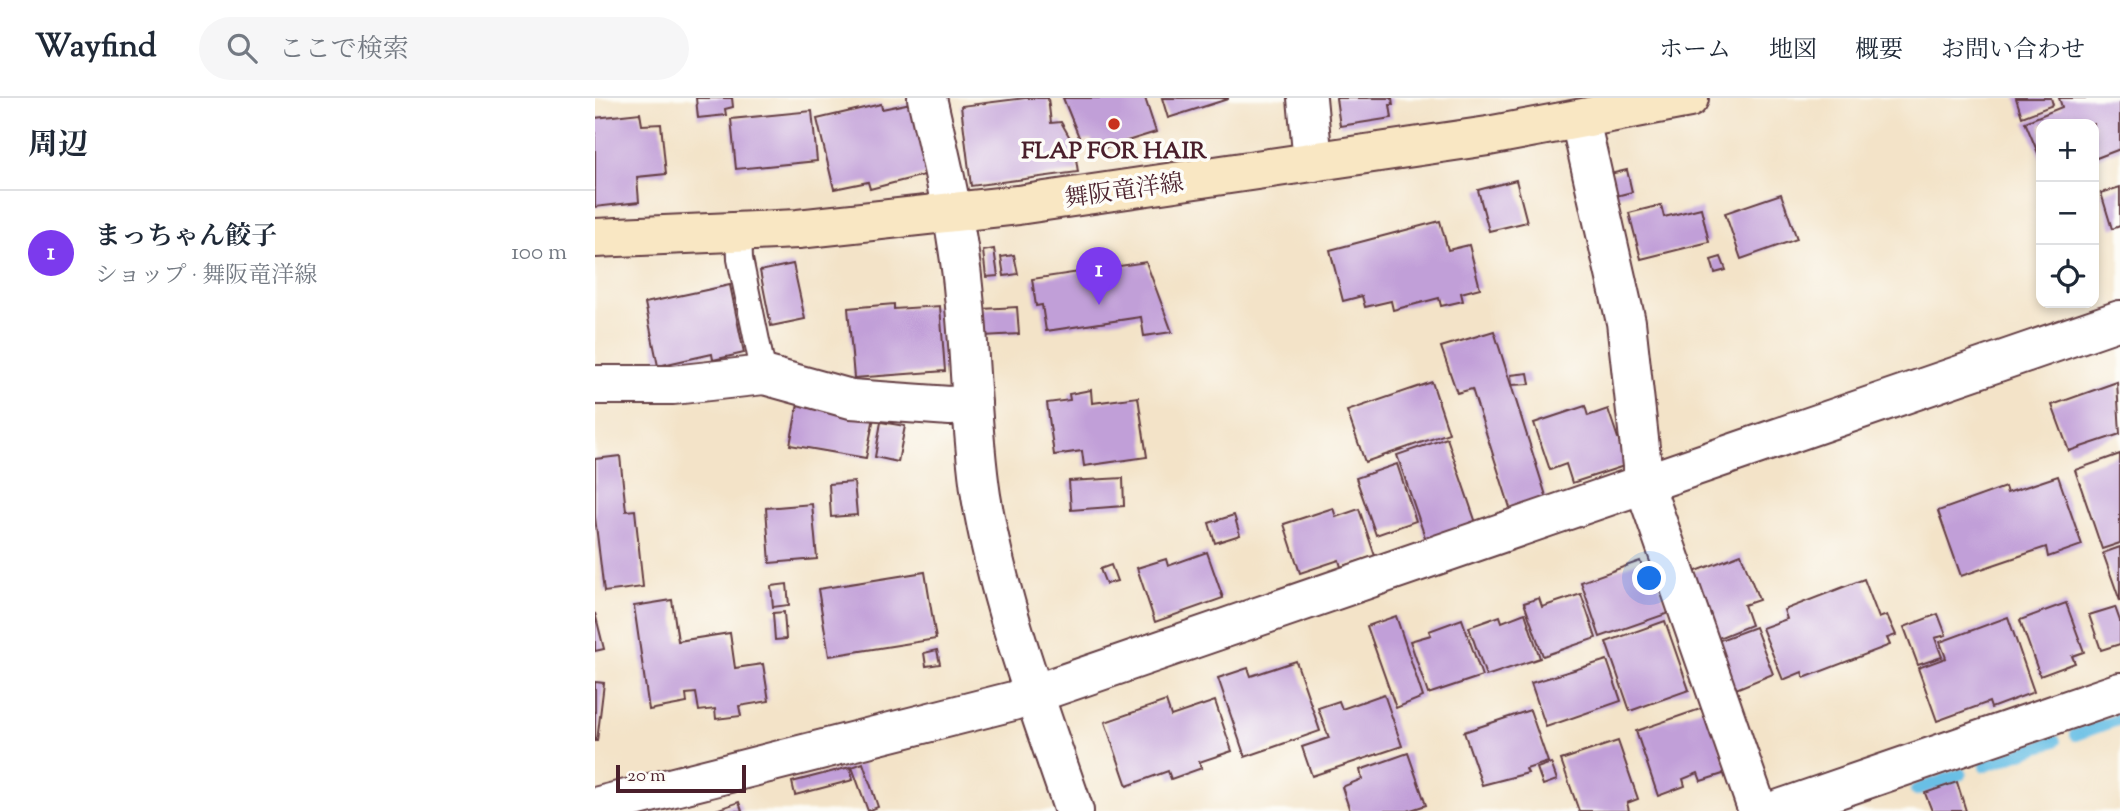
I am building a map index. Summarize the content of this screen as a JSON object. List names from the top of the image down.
{
  "streets": {
    "main road": ["舞阪竜洋線"]
  },
  "places": ["FLAP FOR HAIR"],
  "scale_bar": "20 m",
  "page": {
    "header": "Wayfind",
    "search": "ここで検索",
    "nav": [
      "ホーム",
      "地図",
      "概要",
      "お問い合わせ"
    ],
    "heading": "周辺",
    "map_buttons": ["+", "−"],
    "list": [
      {
        "mark": "1",
        "name": "まっちゃん餃子",
        "note": "ショップ · 舞阪竜洋線",
        "value": "100 m"
      }
    ],
    "pins": "1",
    "scale": "20 m"
  }
}
